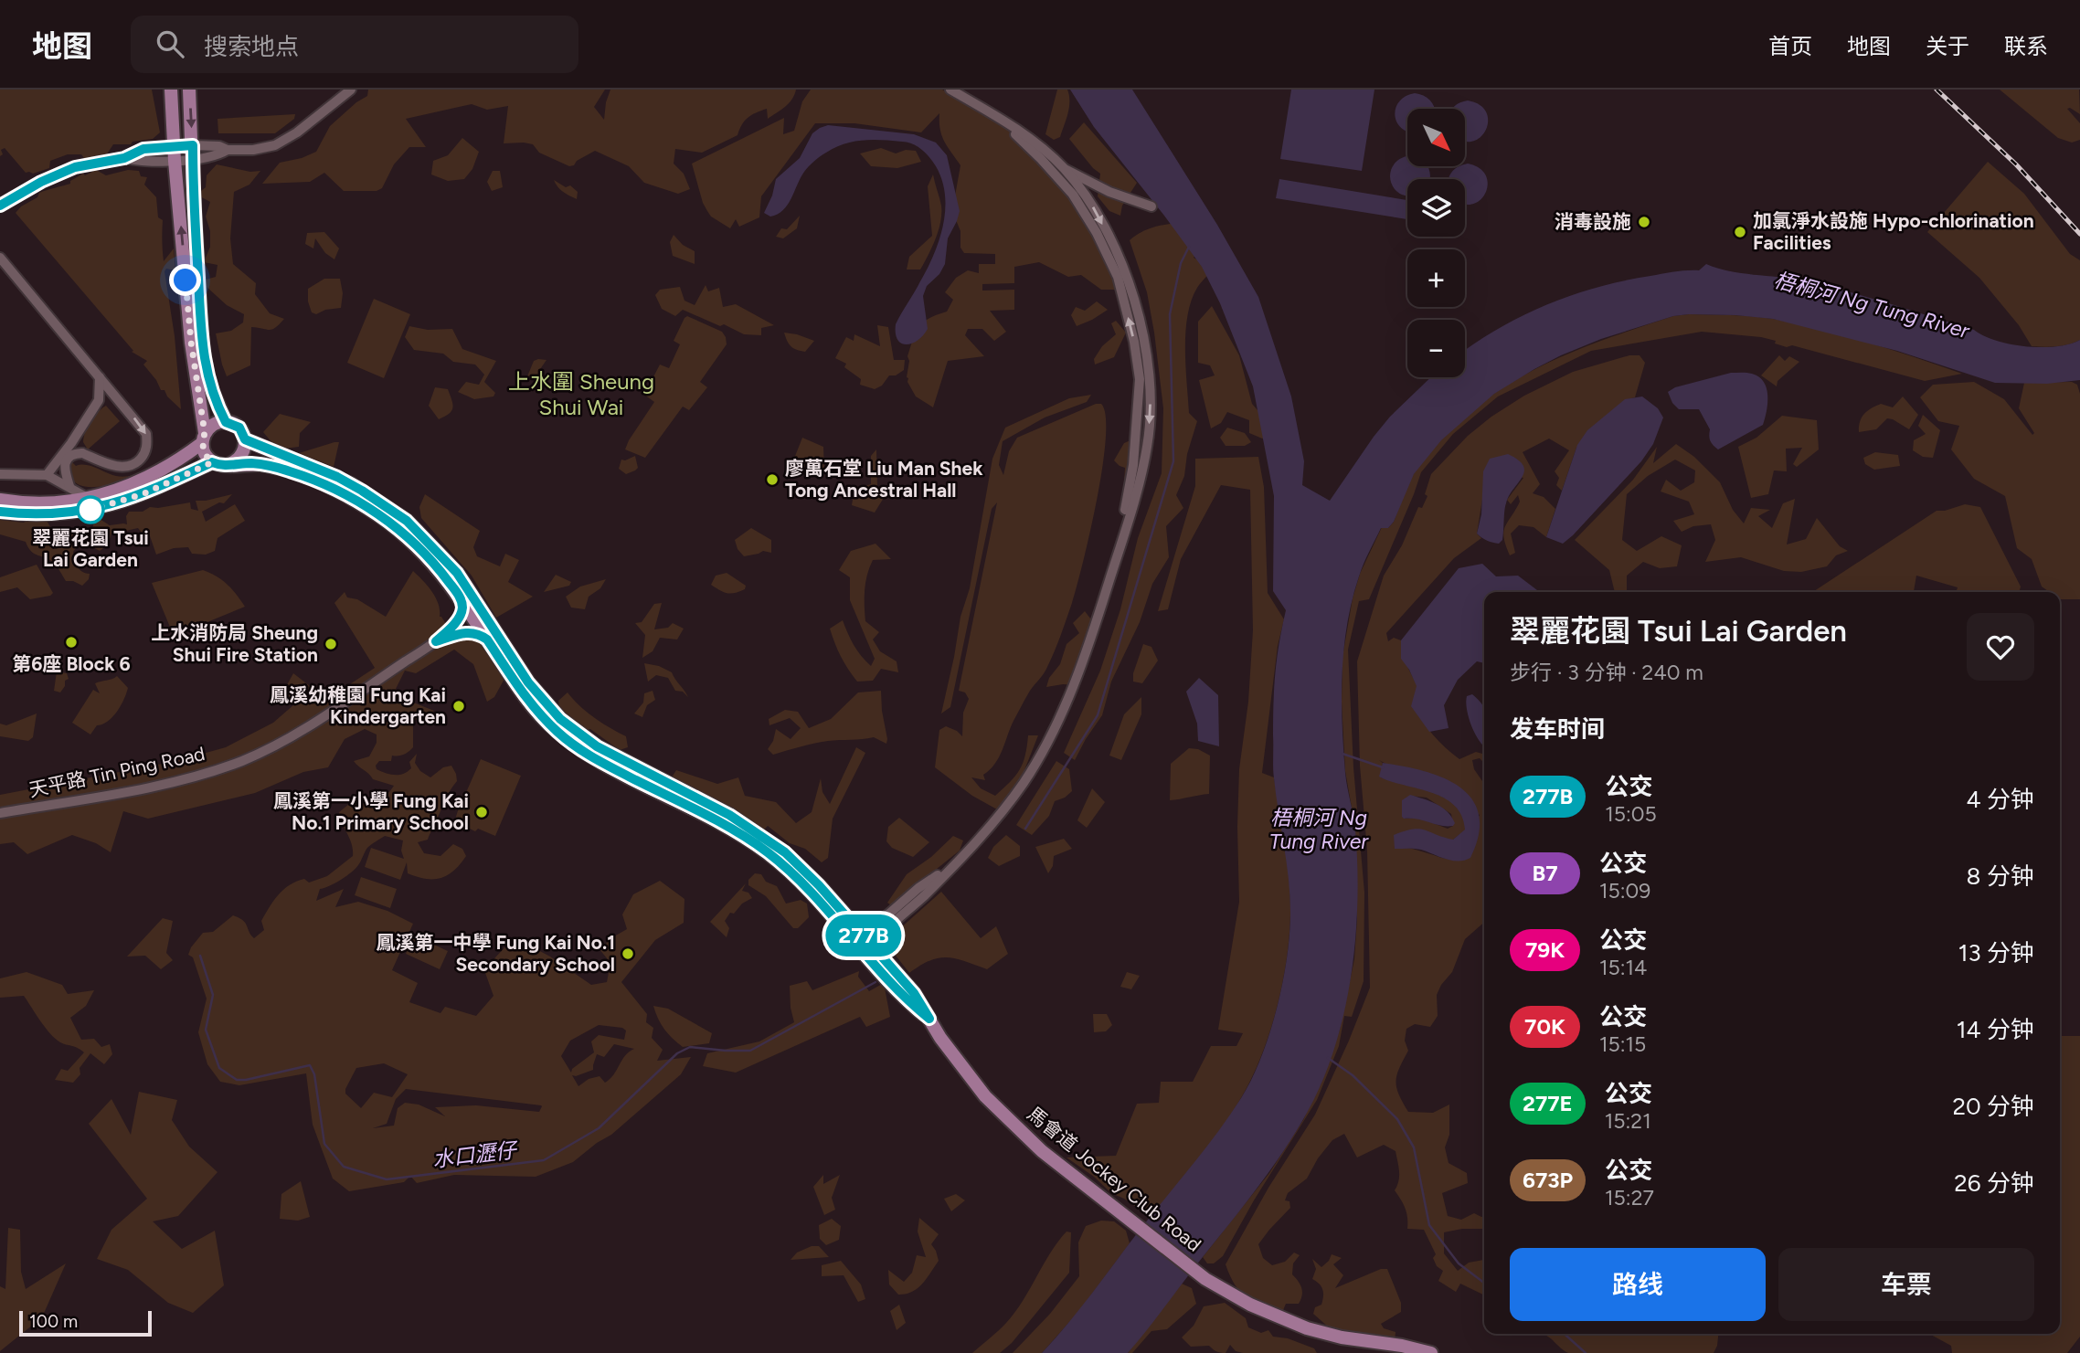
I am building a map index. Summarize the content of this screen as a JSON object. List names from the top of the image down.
{
  "streets": {
    "main road": ["馬會道 Jockey Club Road"],
    "street": ["天平路 Tin Ping Road"]
  },
  "crossings": [
    ["天平路 Tin Ping Road", "馬會道 Jockey Club Road"]
  ],
  "districts": ["上水圍 Sheung Shui Wai"],
  "water": ["梧桐河 Ng Tung River", "水口瀝仔"],
  "places": [
    "消毒設施",
    "加氯淨水設施 Hypo-chlorination Facilities",
    "廖萬石堂 Liu Man Shek Tong Ancestral Hall",
    "翠麗花園 Tsui Lai Garden",
    "第6座 Block 6",
    "上水消防局 Sheung Shui Fire Station",
    "鳳溪幼稚園 Fung Kai Kindergarten",
    "鳳溪第一小學 Fung Kai No.1 Primary School",
    "鳳溪第一中學 Fung Kai No.1 Secondary School"
  ],
  "lines": ["bus line 277B"],
  "scale_bar": "100 m",
  "north": "bottom right",
  "page": {
    "header": "地图",
    "search": "搜索地点",
    "nav": [
      "首页",
      "地图",
      "关于",
      "联系"
    ],
    "on_map": "277B",
    "map_buttons": ["+", "−"],
    "heading": [
      ["翠麗花園 Tsui Lai Garden", "步行 · 3 分钟 · 240 m"],
      "发车时间"
    ],
    "list": [
      {
        "mark": "277B",
        "name": "公交",
        "note": "15:05",
        "value": "4 分钟"
      },
      {
        "mark": "B7",
        "name": "公交",
        "note": "15:09",
        "value": "8 分钟"
      },
      {
        "mark": "79K",
        "name": "公交",
        "note": "15:14",
        "value": "13 分钟"
      },
      {
        "mark": "70K",
        "name": "公交",
        "note": "15:15",
        "value": "14 分钟"
      },
      {
        "mark": "277E",
        "name": "公交",
        "note": "15:21",
        "value": "20 分钟"
      },
      {
        "mark": "673P",
        "name": "公交",
        "note": "15:27",
        "value": "26 分钟"
      }
    ],
    "buttons": ["路线", "车票"],
    "scale": "100 m"
  }
}
